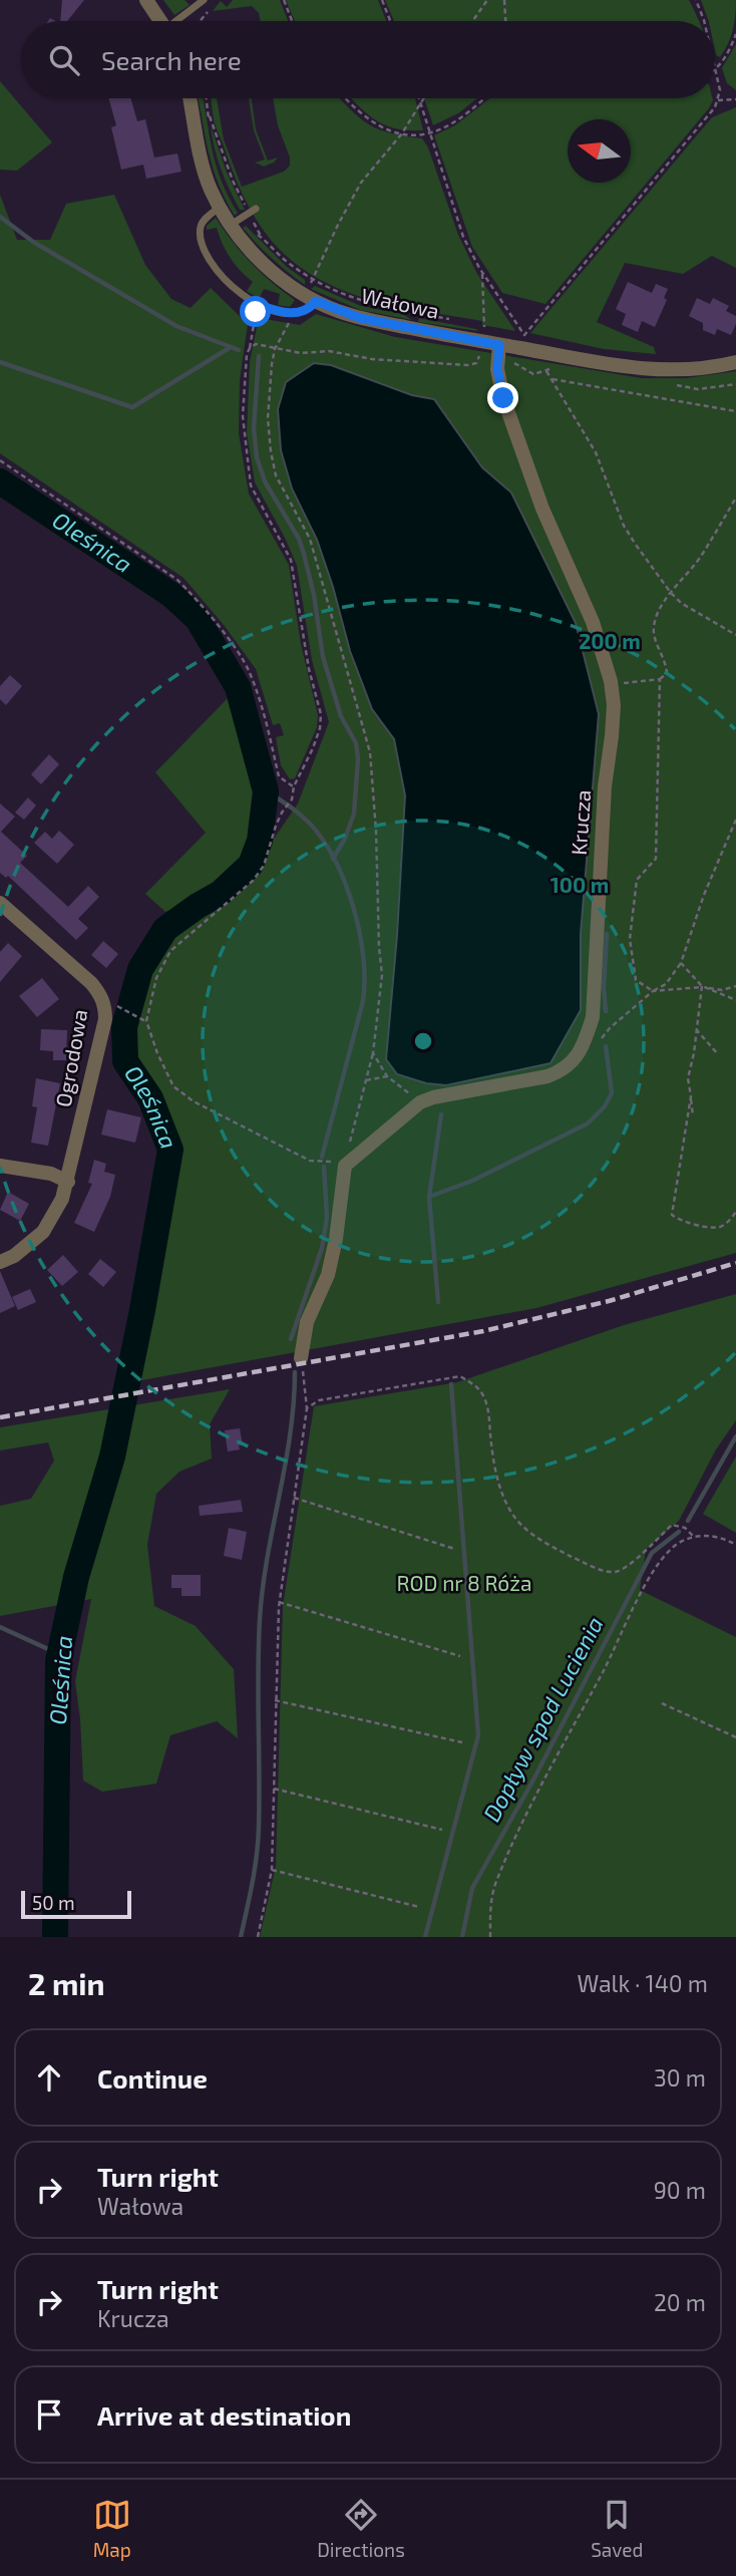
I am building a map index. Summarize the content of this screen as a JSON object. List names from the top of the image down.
{
  "streets": {
    "street": ["Wałowa", "Krucza", "Ogrodowa"]
  },
  "crossings": [
    ["Wałowa", "Krucza"]
  ],
  "water": ["Oleśnica", "Dopływ spod Lucienia"],
  "parks": ["ROD nr 8 Róża"],
  "scale_bar": "50 m",
  "north": "left",
  "page": {
    "search": "Search here",
    "scale": "50 m",
    "heading": ["2 min", "Walk · 140 m"],
    "list": [
      ["Continue", "30 m"],
      ["Turn right", "Wałowa", "90 m"],
      ["Turn right", "Krucza", "20 m"],
      "Arrive at destination"
    ],
    "nav": ["Map", "Directions", "Saved"]
  },
  "rings": ["200 m", "100 m"]
}
